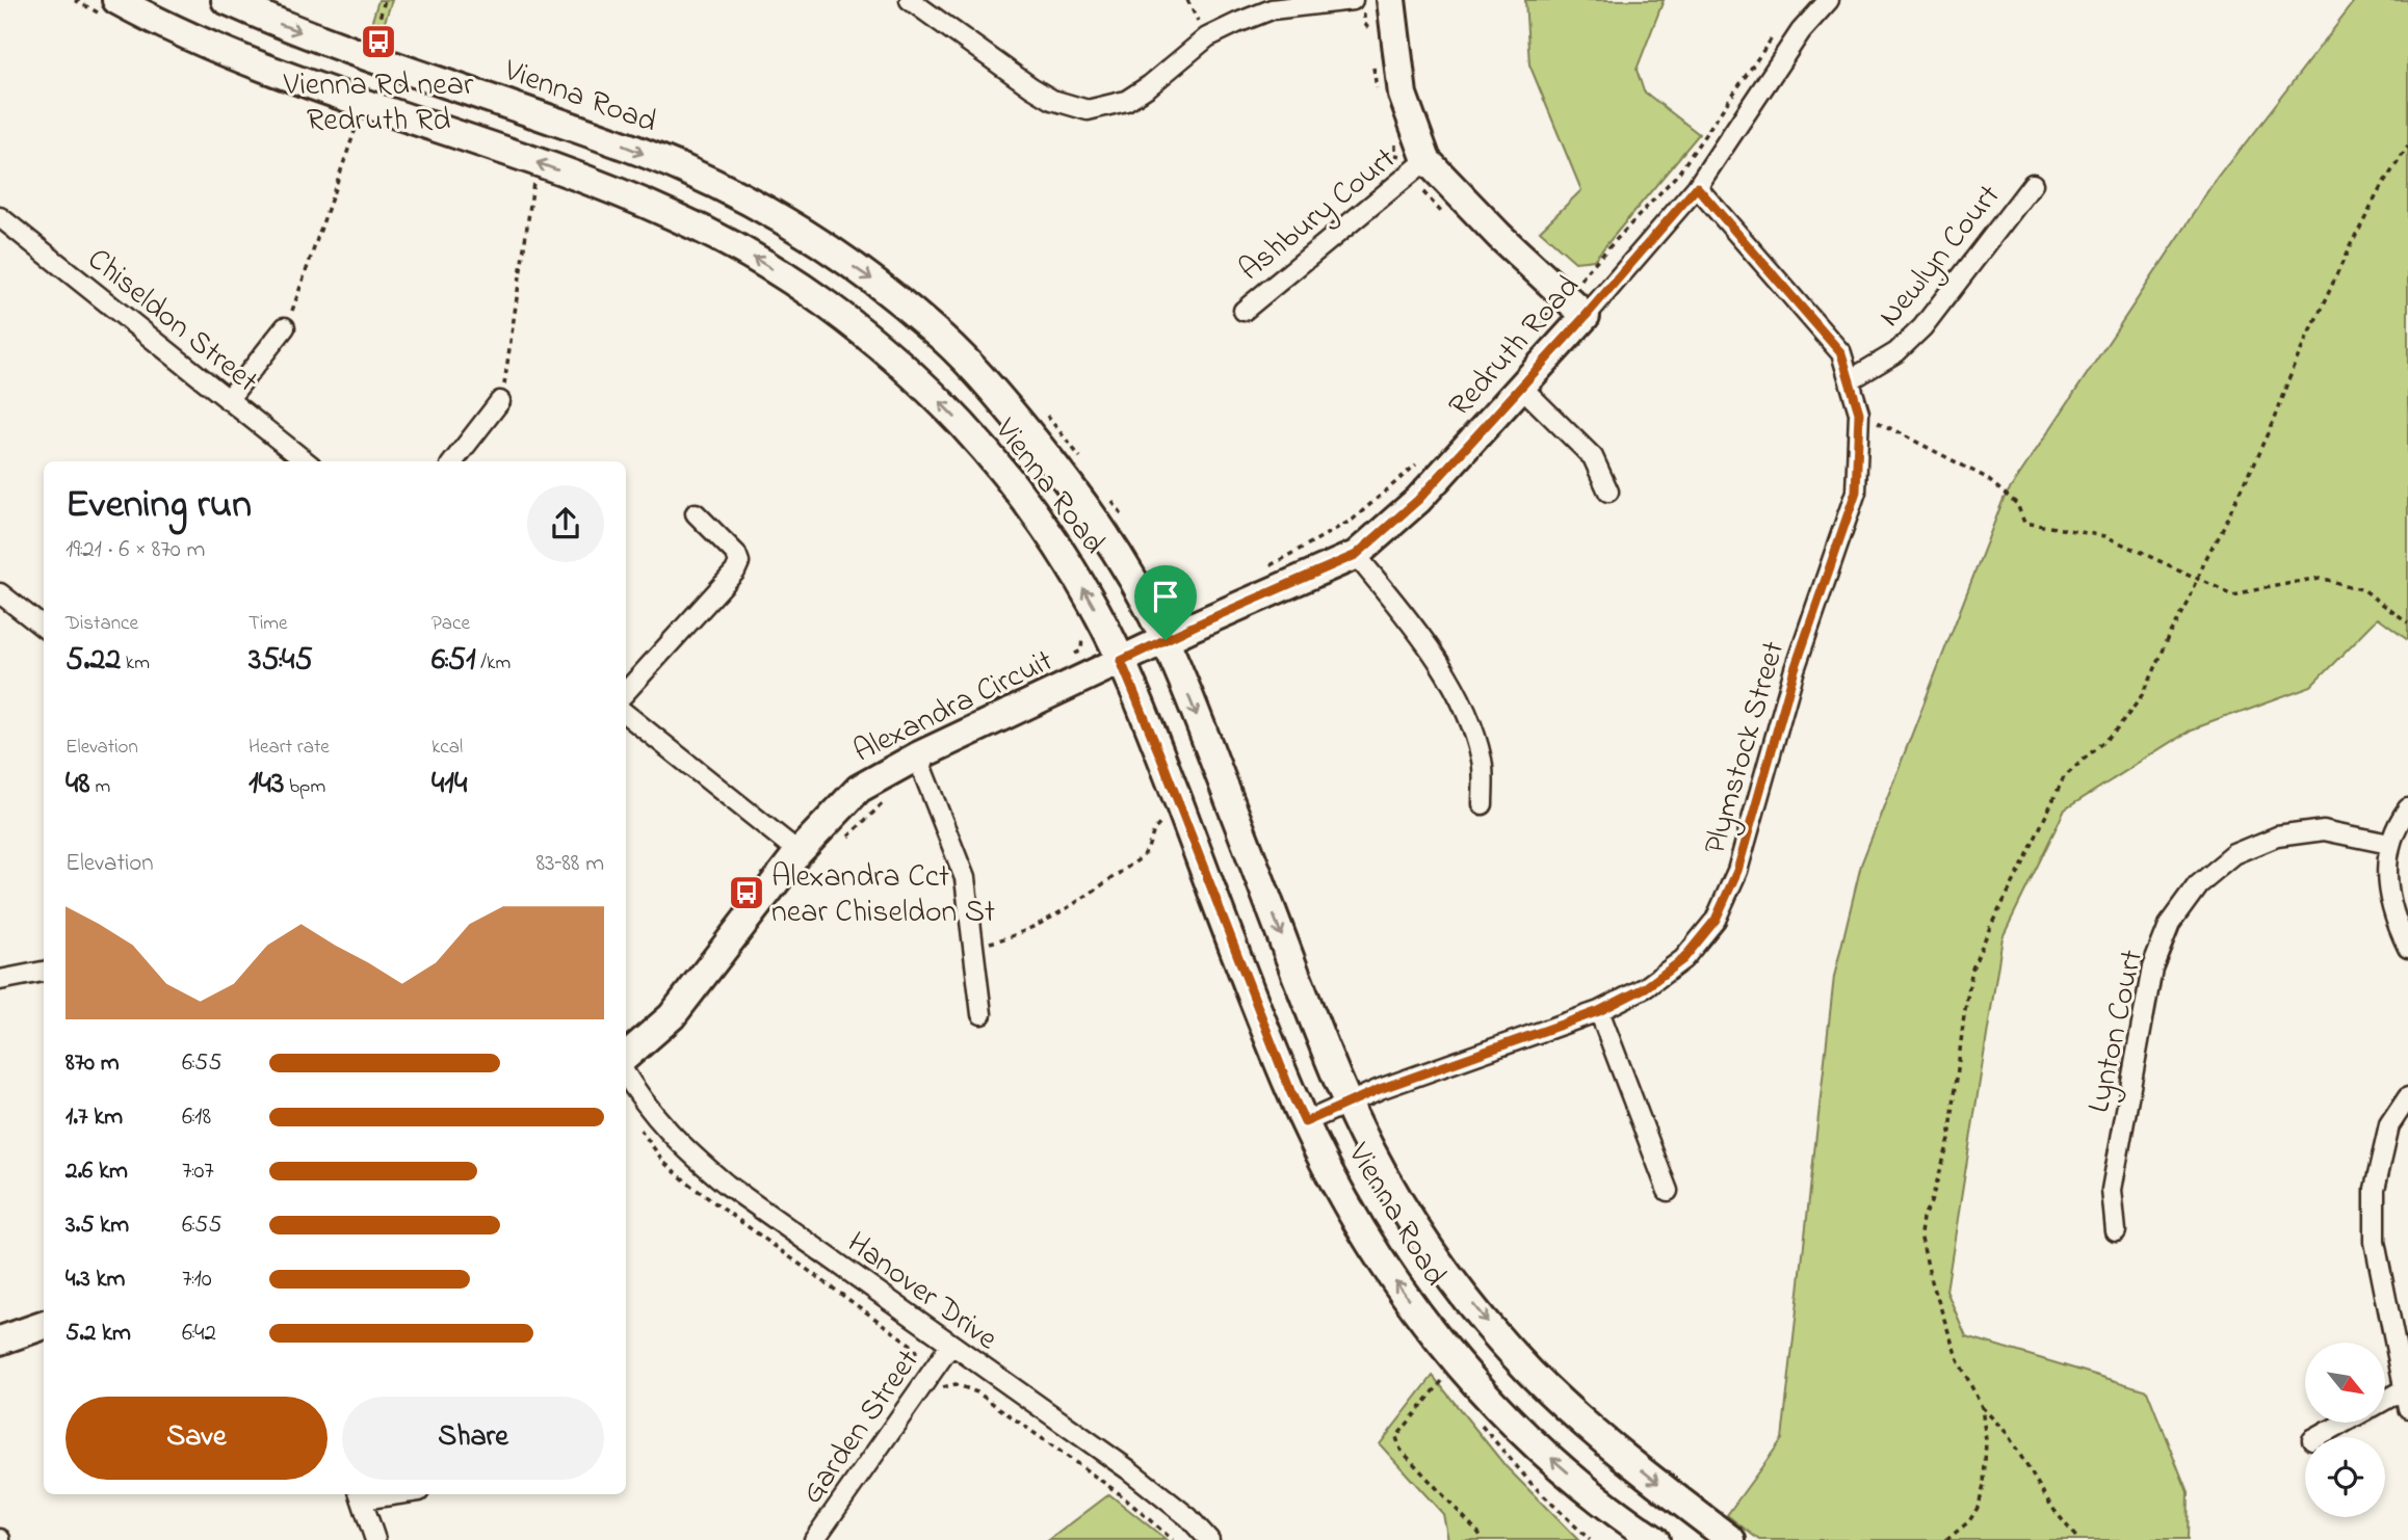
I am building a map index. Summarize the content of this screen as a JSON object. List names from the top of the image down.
{
  "streets": {
    "main road": ["Vienna Road", "Redruth Road", "Alexandra Circuit"],
    "street": [
      "Ashbury Court",
      "Newlyn Court",
      "Chiseldon Street",
      "Plymstock Street",
      "Lynton Court",
      "Hanover Drive",
      "Garden Street"
    ]
  },
  "crossings": [
    ["Vienna Road", "Redruth Road"],
    ["Vienna Road", "Alexandra Circuit"],
    ["Vienna Road", "Plymstock Street"],
    ["Newlyn Court", "Plymstock Street"],
    ["Redruth Road", "Alexandra Circuit"],
    ["Redruth Road", "Plymstock Street"],
    ["Hanover Drive", "Garden Street"]
  ],
  "places": {
    "bus stop": ["Vienna Rd near Redruth Rd", "Alexandra Cct near Chiseldon St"]
  },
  "north": "bottom right",
  "page": {
    "heading": ["Evening run", "19:21 · 6 × 870 m"],
    "stats": [
      ["Distance", "5.22 km"],
      ["Time", "35:45"],
      ["Pace", "6:51 /km"],
      ["Elevation", "48 m"],
      ["Heart rate", "143 bpm"],
      ["kcal", "414"]
    ],
    "chart": ["Elevation", "83–88 m"],
    "list": [
      {
        "name": "870 m",
        "note": "6:55"
      },
      {
        "name": "1.7 km",
        "note": "6:18"
      },
      {
        "name": "2.6 km",
        "note": "7:07"
      },
      {
        "name": "3.5 km",
        "note": "6:55"
      },
      {
        "name": "4.3 km",
        "note": "7:10"
      },
      {
        "name": "5.2 km",
        "note": "6:42"
      }
    ],
    "buttons": ["Save", "Share"]
  }
}
